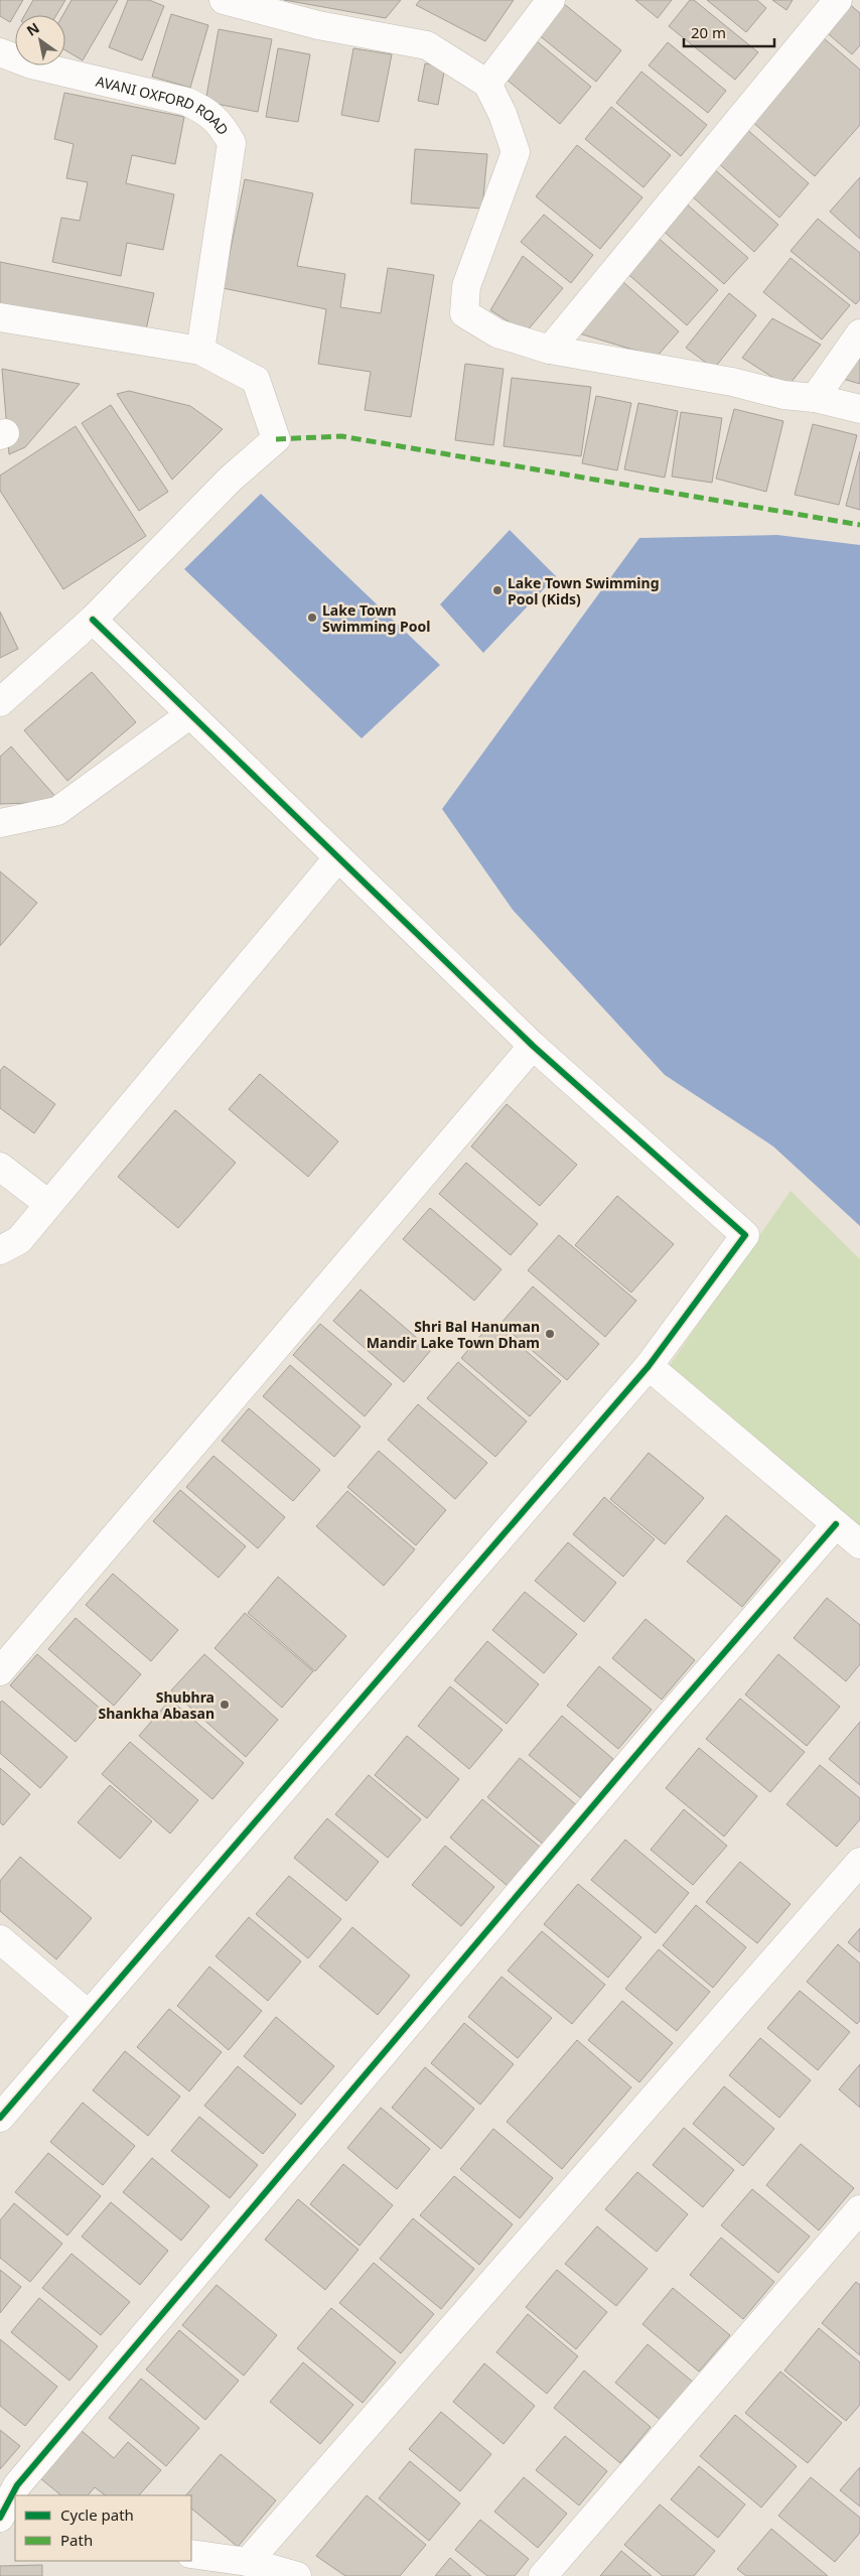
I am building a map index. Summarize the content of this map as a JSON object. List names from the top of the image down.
{
  "streets": {
    "street": ["AVANI OXFORD ROAD"]
  },
  "places": [
    "Lake Town Swimming Pool (Kids)",
    "Lake Town Swimming Pool",
    "Shri Bal Hanuman Mandir Lake Town Dham",
    "Shubhra Shankha Abasan"
  ],
  "legend": ["Cycle path", "Path"],
  "scale_bar": "20 m",
  "north": "top left"
}
